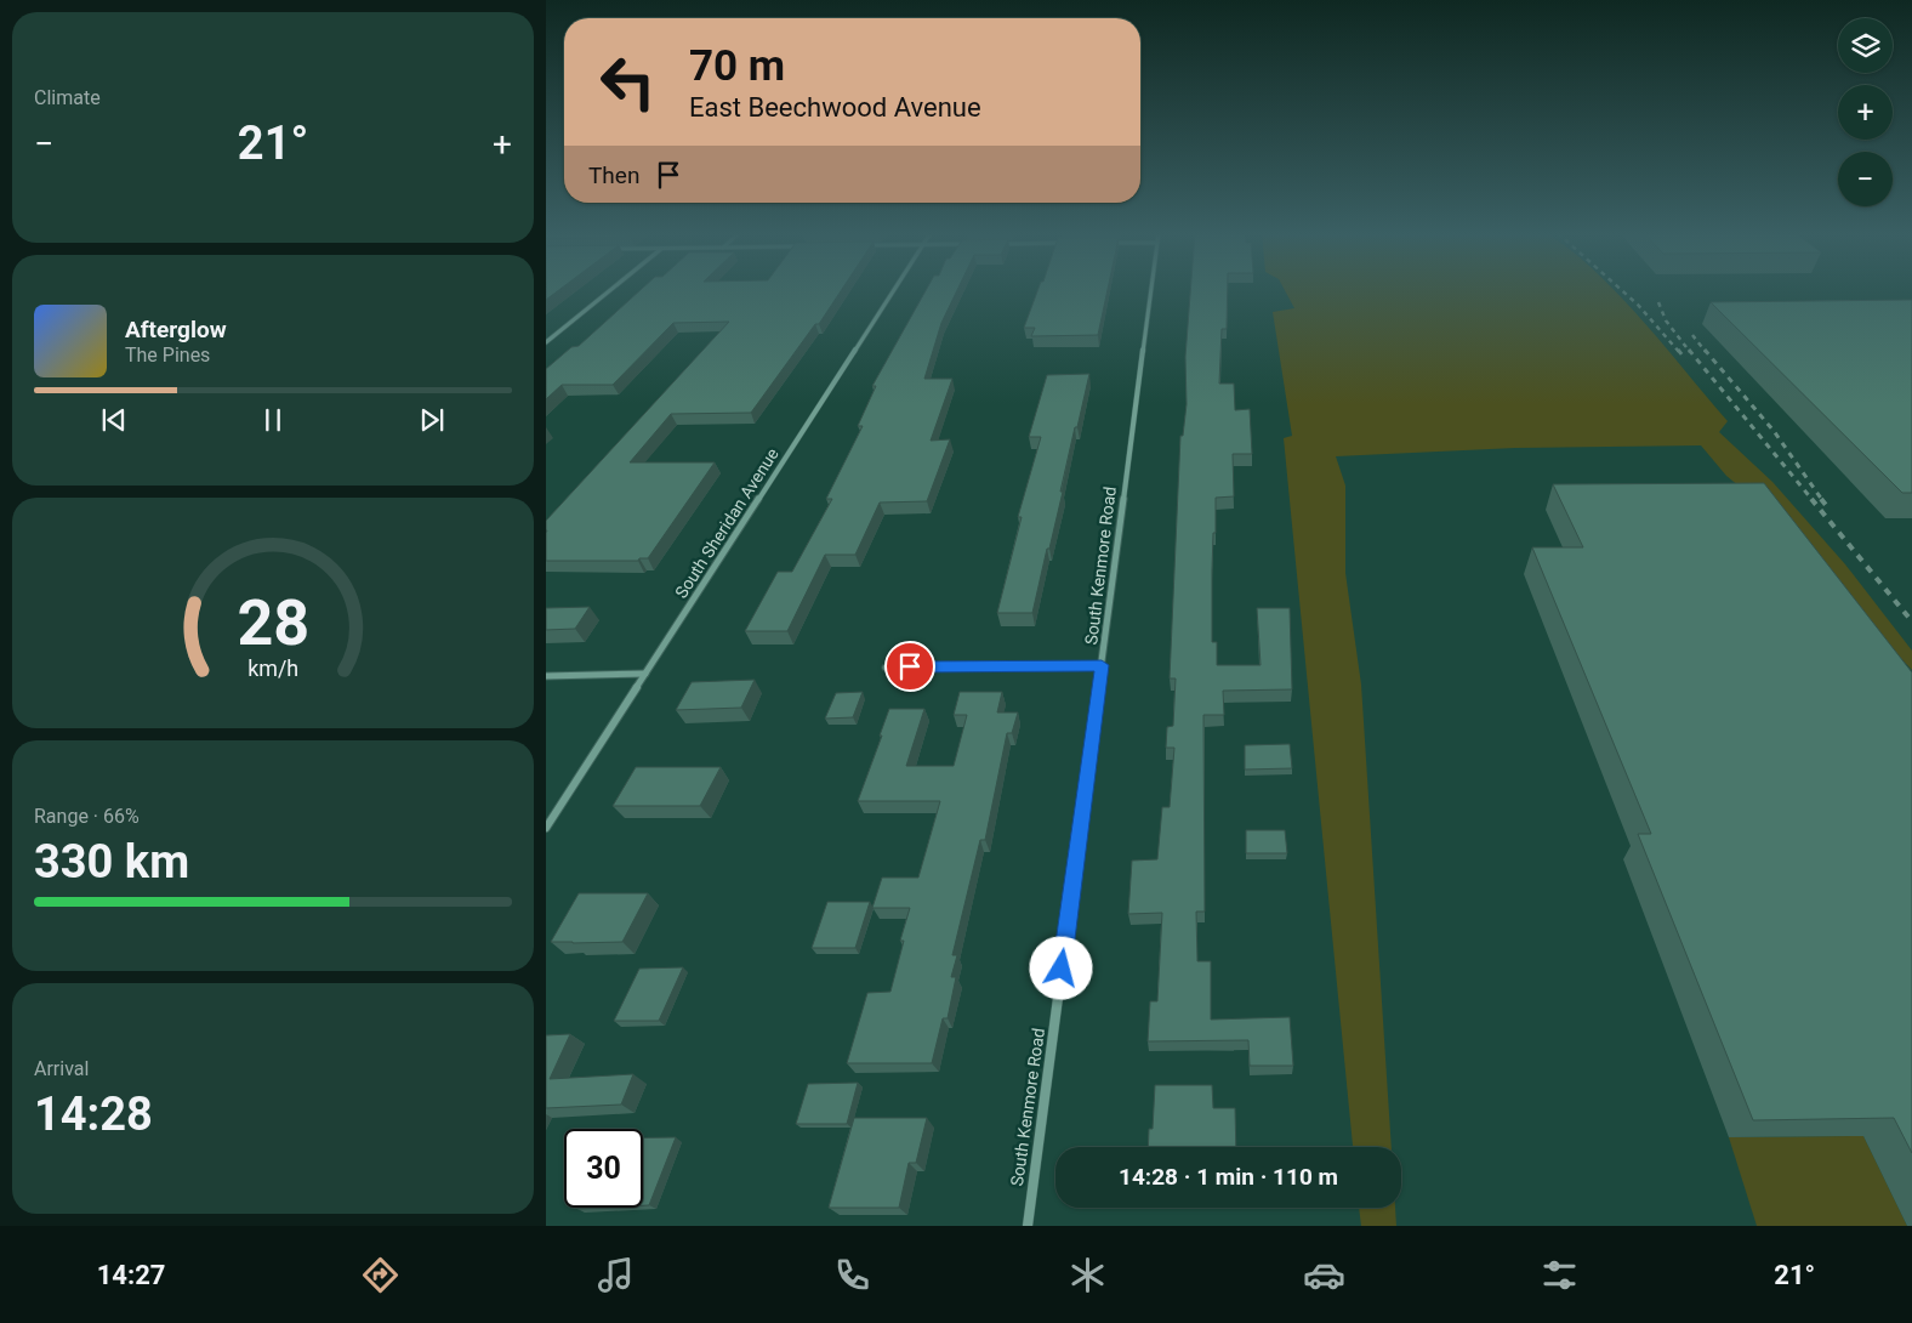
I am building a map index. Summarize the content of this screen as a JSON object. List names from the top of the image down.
{
  "streets": {
    "street": ["South Sheridan Avenue", "South Kenmore Road"]
  },
  "page": {
    "tile": [
      "Climate",
      ["Range · 66%", "330 km"],
      ["Arrival", "14:28"]
    ],
    "map_buttons": ["+", "−"],
    "turn": ["70 m", "East Beechwood Avenue"],
    "heat": ["−", "21°", "+"],
    "then": "Then",
    "song": ["Afterglow", "The Pines"],
    "limit": "30",
    "trip": "14:28 · 1 min · 110 m",
    "tabs": ["14:27", "21°"],
    "gauge": ["28", "km/h"]
  }
}
